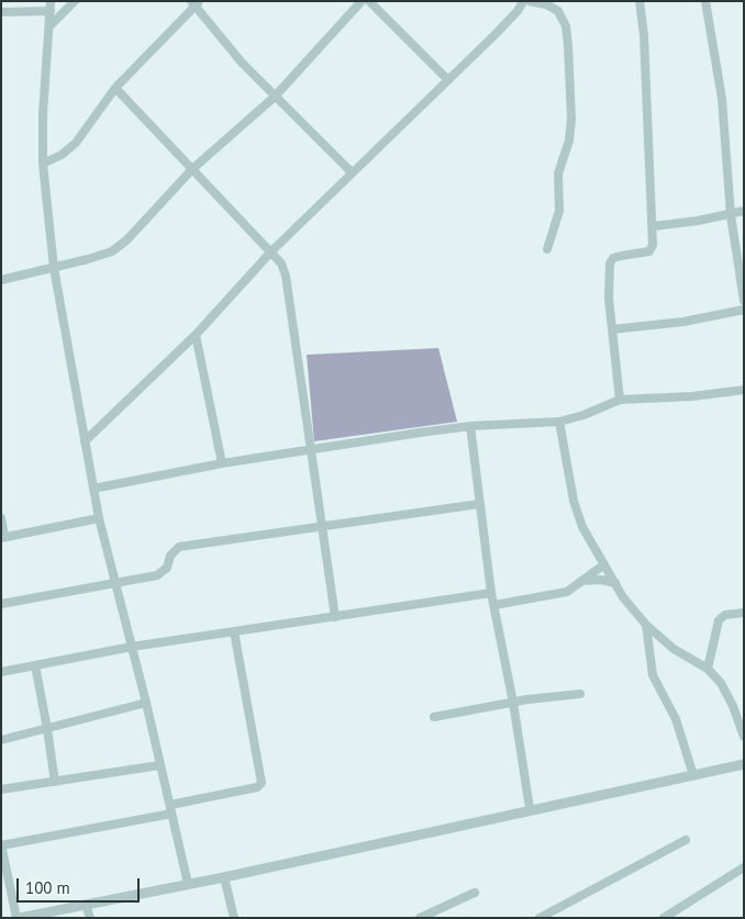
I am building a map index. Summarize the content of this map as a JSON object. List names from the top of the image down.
{
  "scale_bar": "100 m"
}
